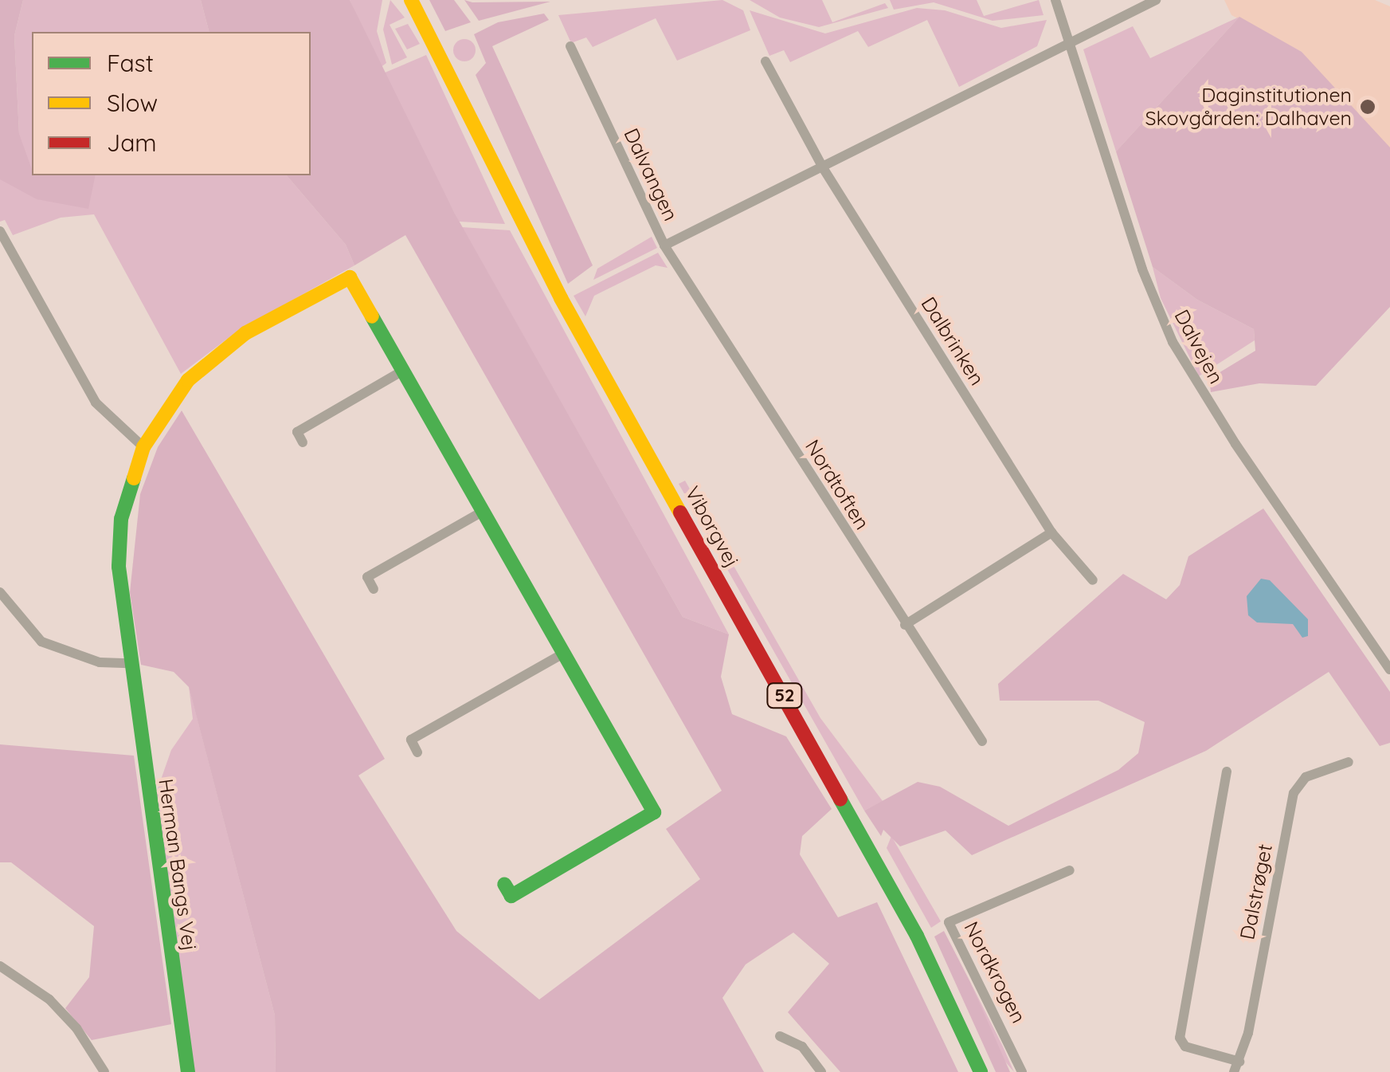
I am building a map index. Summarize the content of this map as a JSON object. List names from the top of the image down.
{
  "streets": {
    "street": [
      "Dalvangen",
      "Dalbrinken",
      "Dalvejen",
      "Nordtoften",
      "Viborgvej",
      "52",
      "Herman Bangs Vej",
      "Dalstrøget",
      "Nordkrogen"
    ]
  },
  "crossings": [
    ["Dalvangen", "Dalbrinken"],
    ["Dalvangen", "Dalvejen"],
    ["Dalvangen", "Nordtoften"]
  ],
  "places": ["Daginstitutionen Skovgården: Dalhaven"],
  "legend": ["Fast", "Slow", "Jam"]
}
